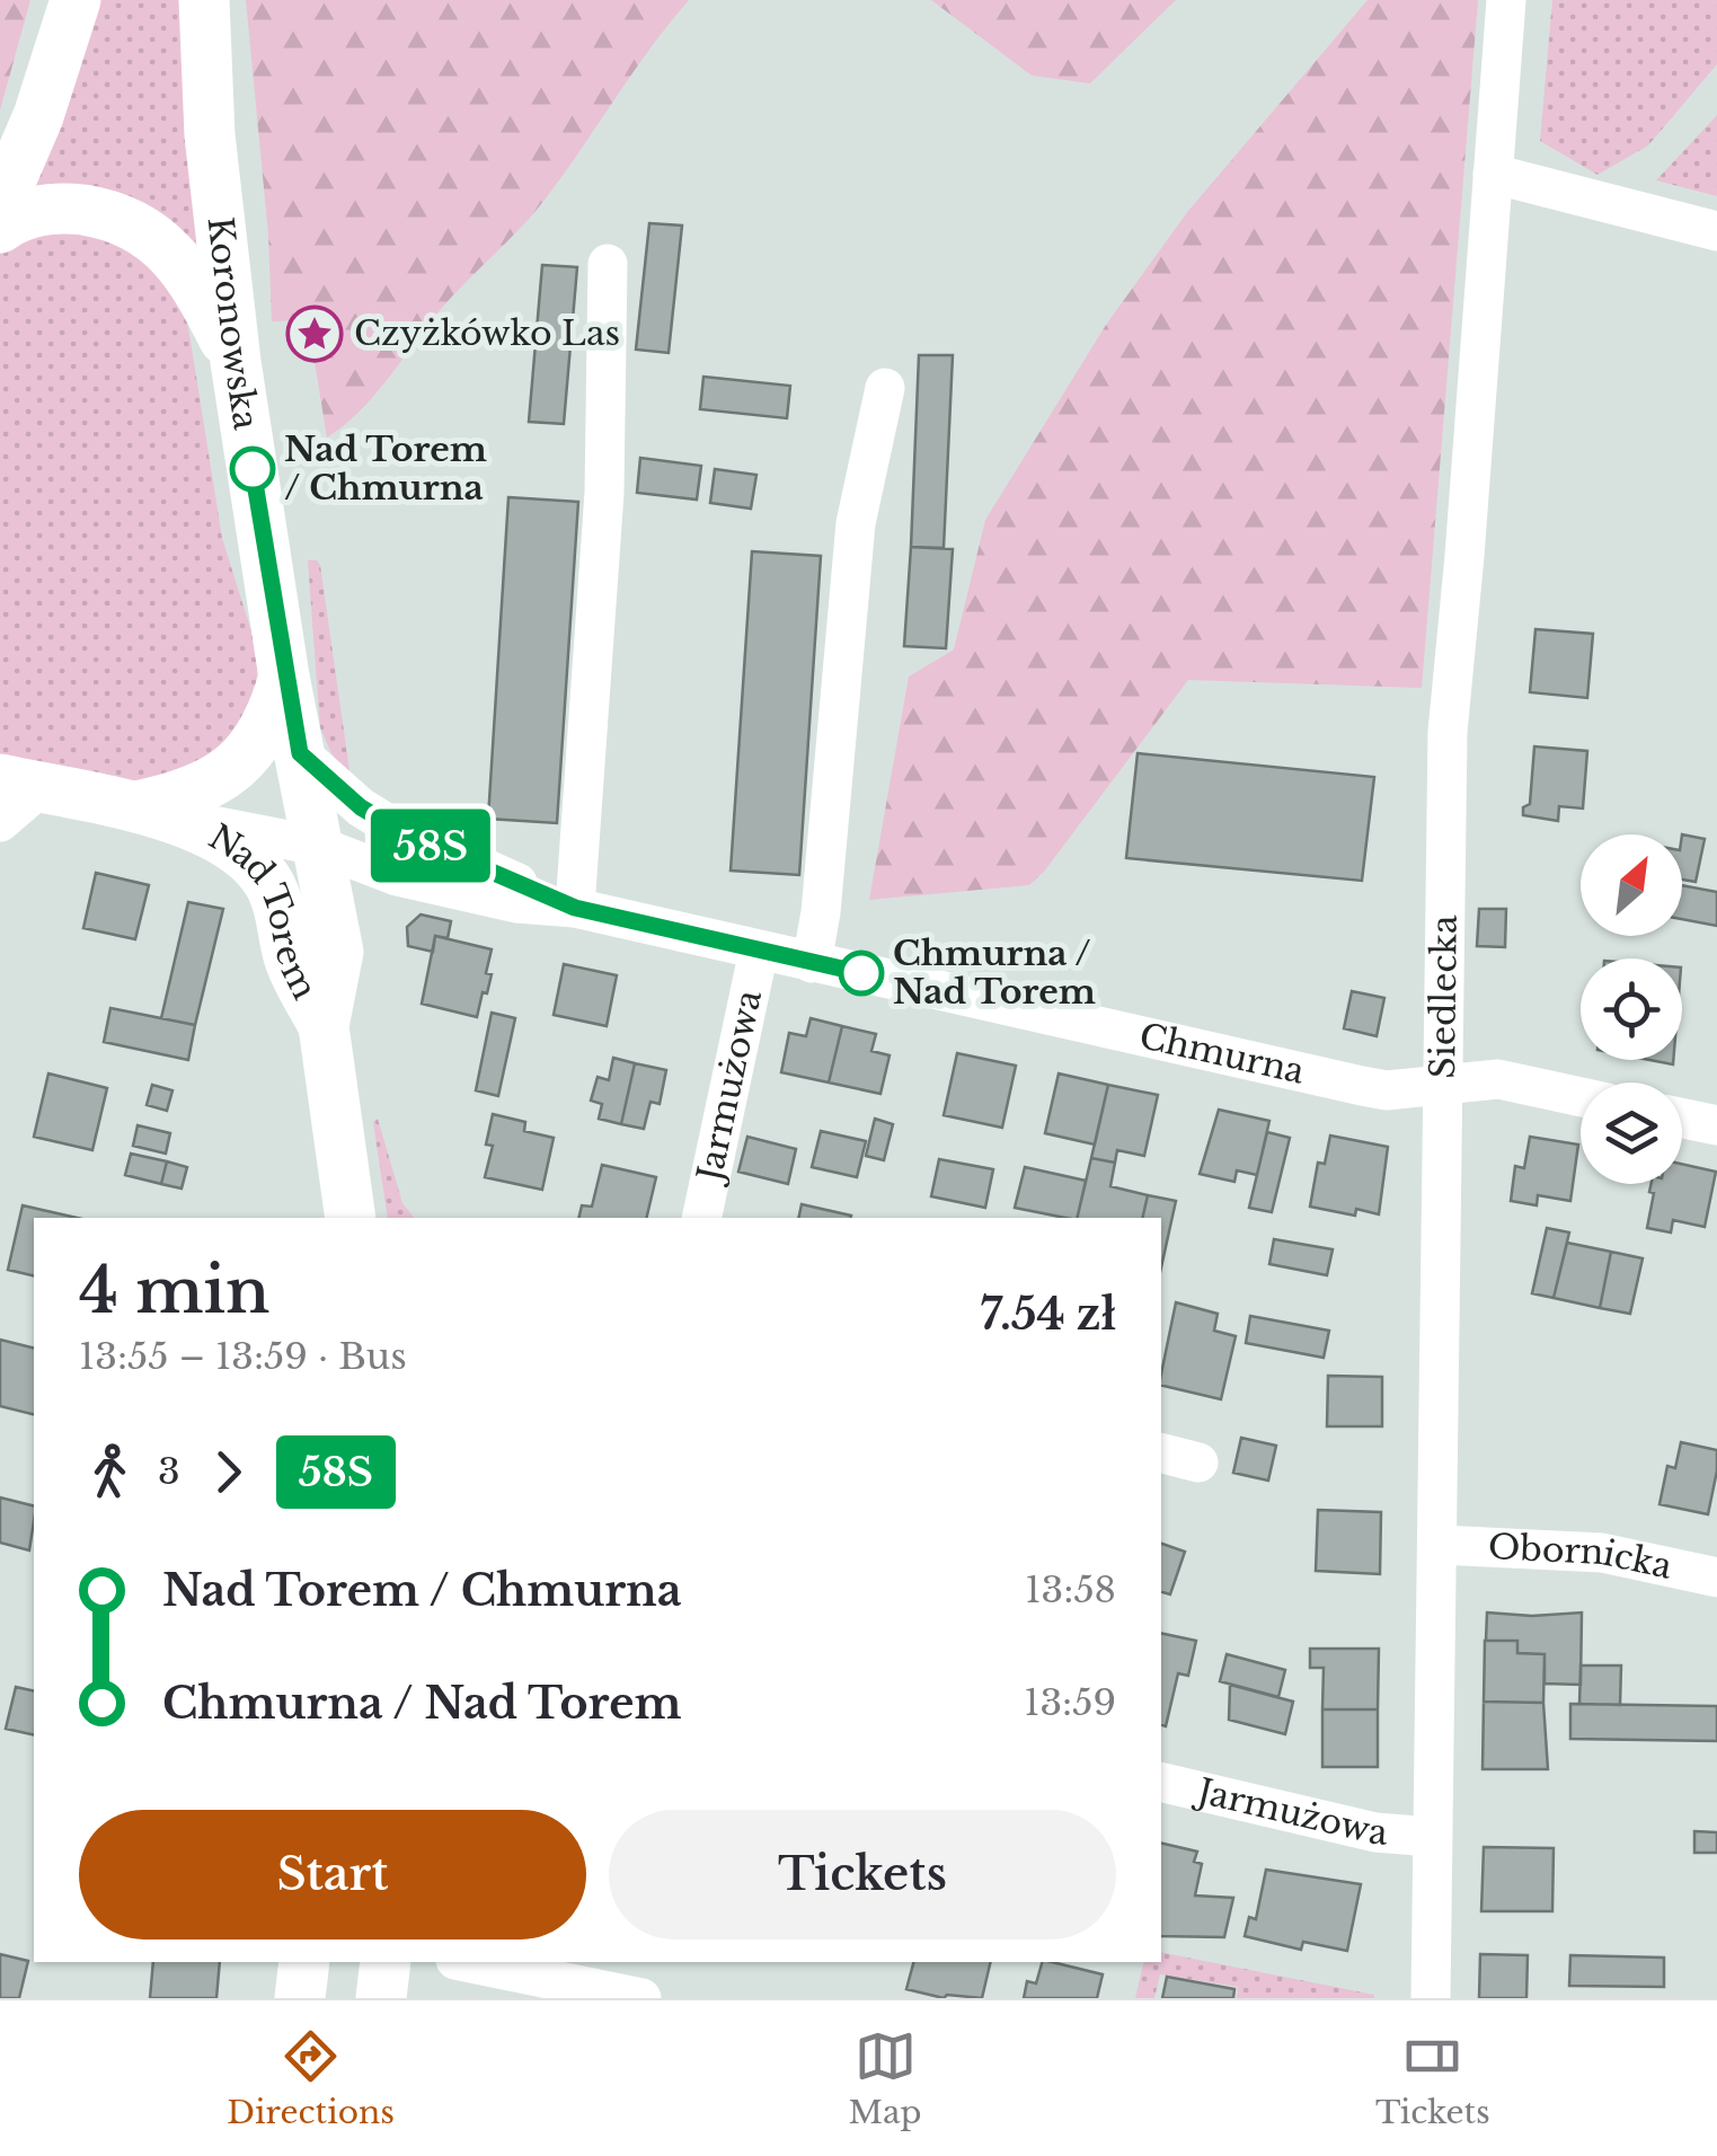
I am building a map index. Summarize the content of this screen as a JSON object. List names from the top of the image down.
{
  "streets": {
    "main road": ["Koronowska", "Nad Torem"],
    "street": [
      "Siedlecka",
      "Chmurna",
      "Jarmużowa",
      "Obornicka"
    ]
  },
  "crossings": [
    ["Koronowska", "Nad Torem"],
    ["Koronowska", "Chmurna"],
    ["Nad Torem", "Chmurna"],
    ["Siedlecka", "Chmurna"],
    ["Siedlecka", "Jarmużowa"],
    ["Siedlecka", "Obornicka"],
    ["Chmurna", "Jarmużowa"]
  ],
  "places": {
    "place": ["Czyżkówko Las"],
    "other": ["Nad Torem / Chmurna", "Chmurna / Nad Torem"]
  },
  "lines": ["bus line 58S"],
  "north": "top right",
  "page": {
    "on_map": "58S",
    "heading": ["4 min", "13:55 – 13:59 · Bus", "7.54 zł"],
    "legs": ["3", "58S"],
    "list": [
      {
        "name": "Nad Torem / Chmurna",
        "value": "13:58"
      },
      {
        "name": "Chmurna / Nad Torem",
        "value": "13:59"
      }
    ],
    "buttons": ["Start", "Tickets"],
    "tabs": ["Directions", "Map", "Tickets"]
  }
}
